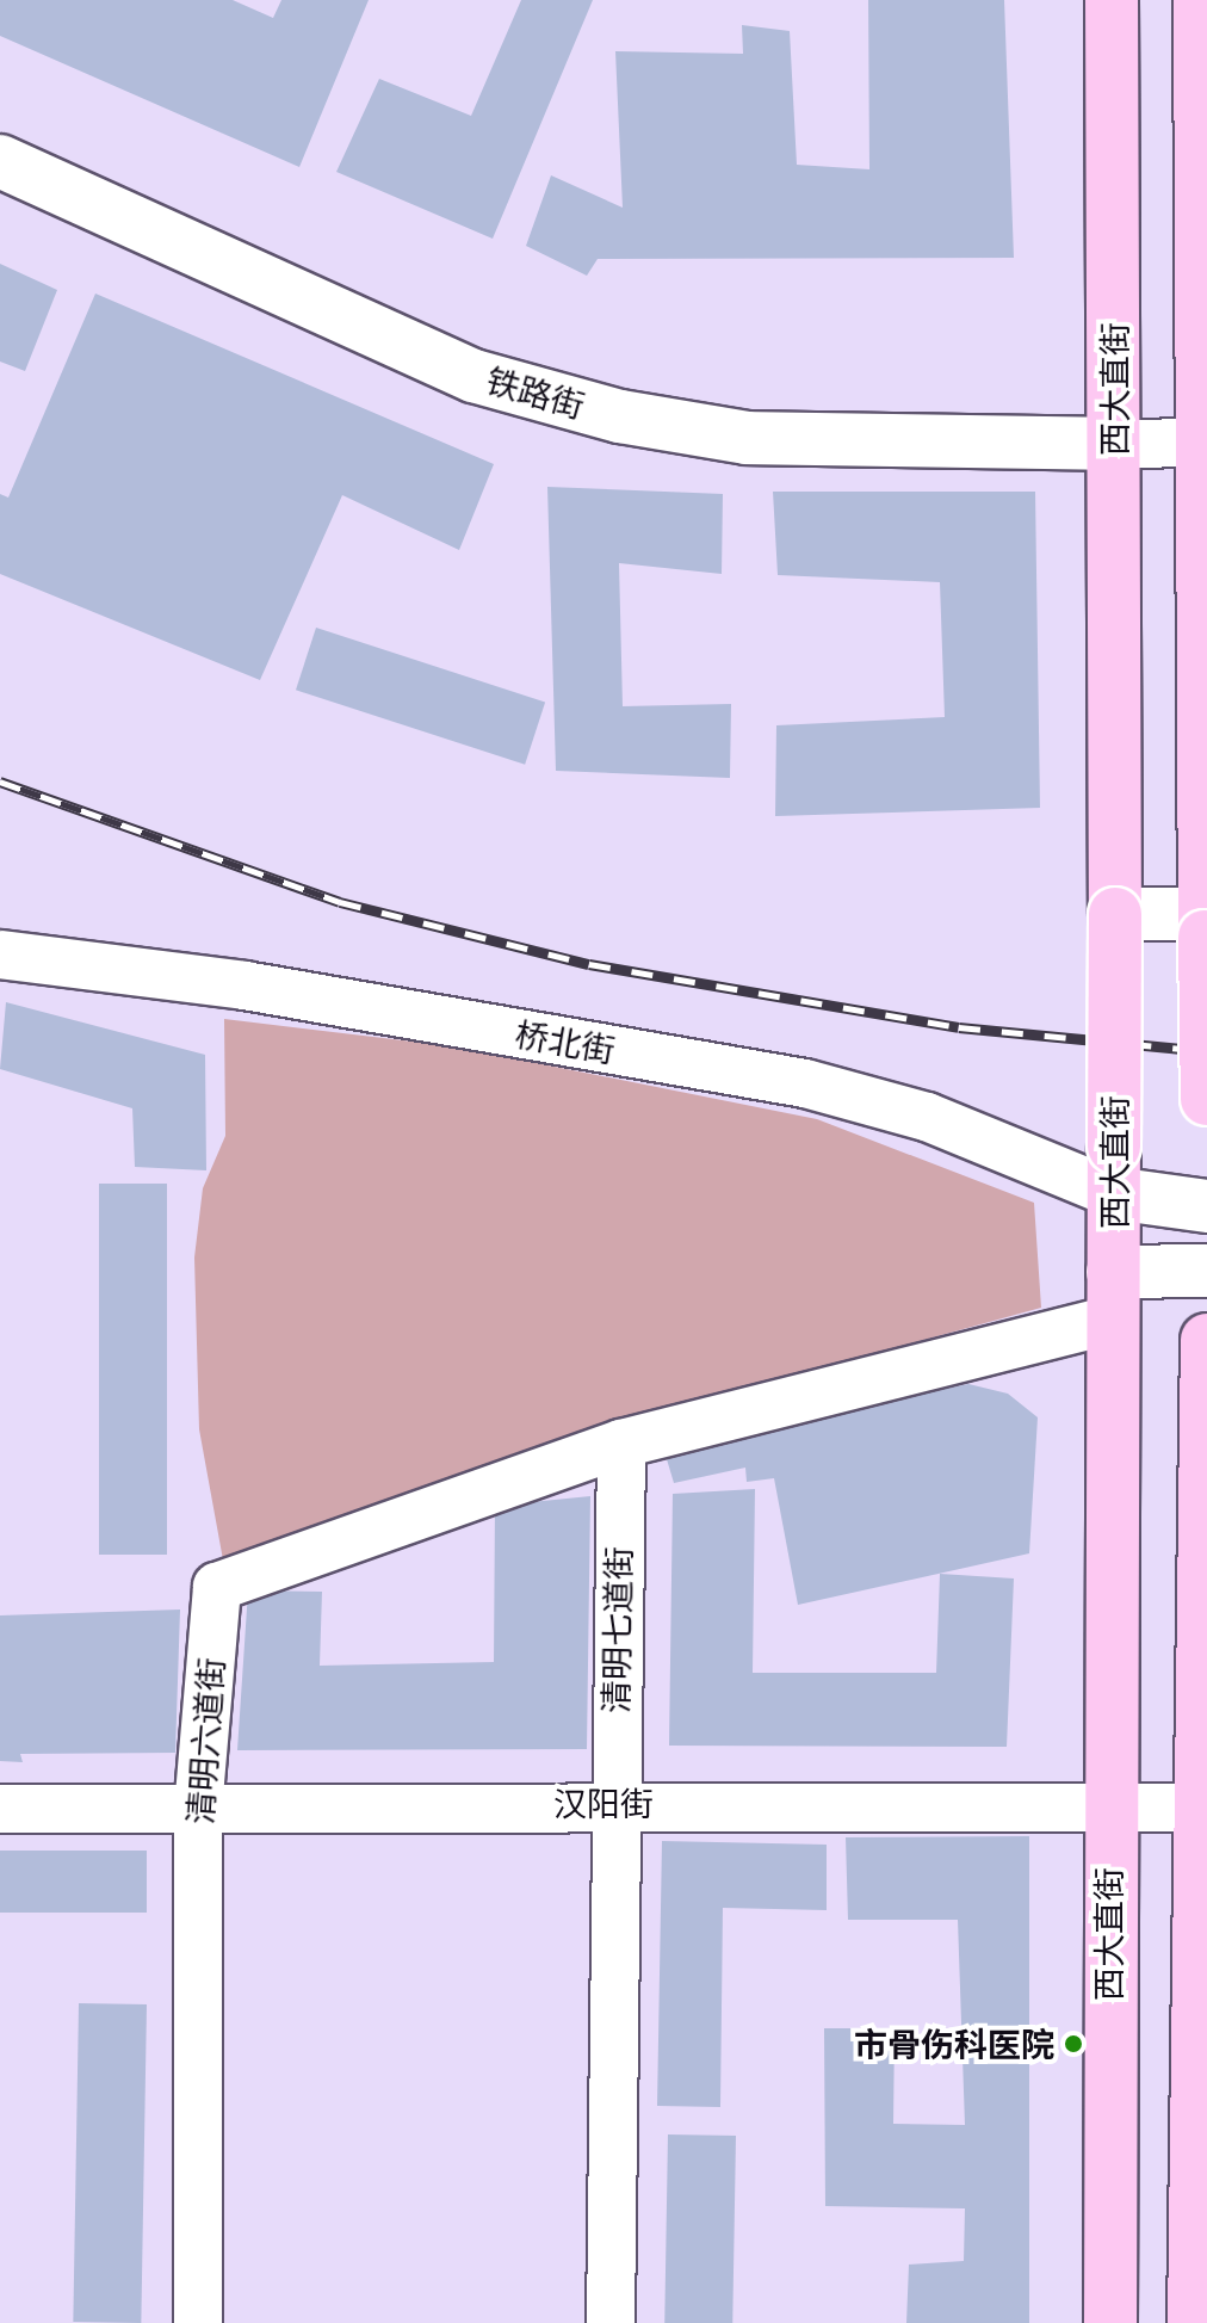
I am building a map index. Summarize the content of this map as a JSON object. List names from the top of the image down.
{
  "streets": {
    "main road": ["西大直街", "铁路街"],
    "street": [
      "桥北街",
      "清明七道街",
      "清明六道街",
      "汉阳街"
    ]
  },
  "crossings": [
    ["西大直街", "铁路街"],
    ["西大直街", "桥北街"],
    ["西大直街", "汉阳街"],
    ["清明七道街", "清明六道街"],
    ["清明七道街", "汉阳街"],
    ["清明六道街", "汉阳街"]
  ],
  "places": ["市骨伤科医院"]
}
